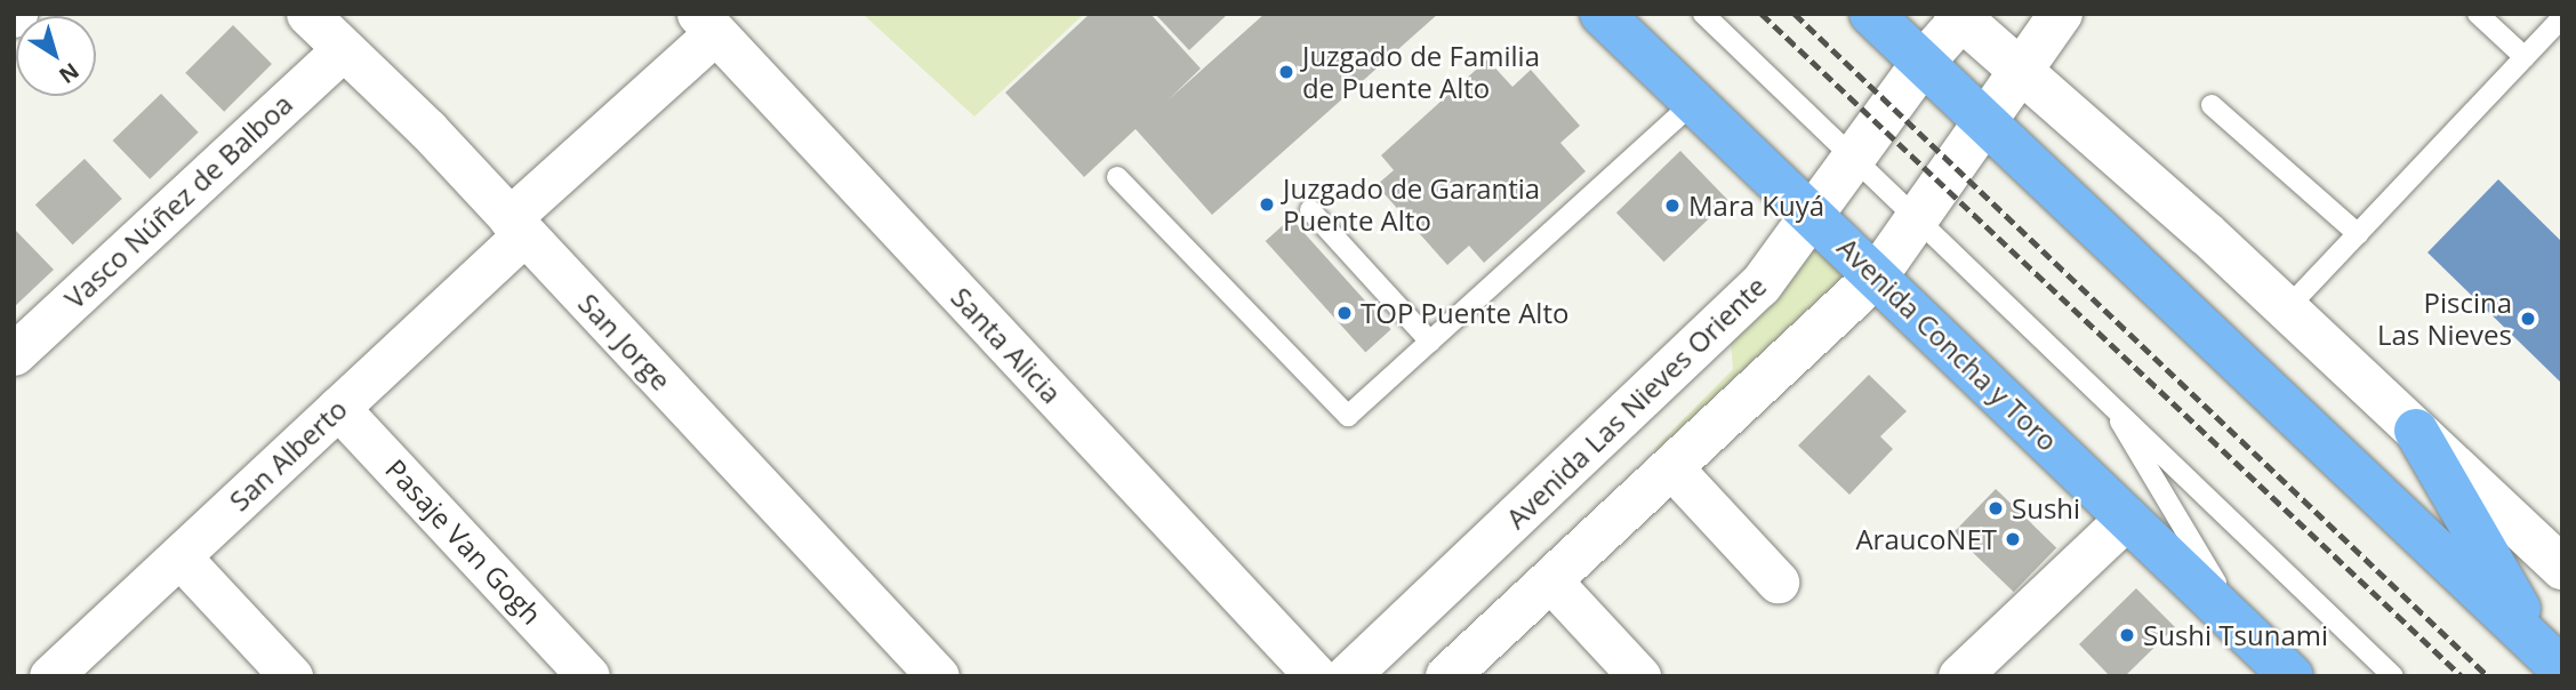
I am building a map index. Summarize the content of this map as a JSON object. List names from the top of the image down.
{
  "streets": {
    "main road": ["Avenida Concha y Toro"],
    "street": [
      "Vasco Núñez de Balboa",
      "San Jorge",
      "Santa Alicia",
      "Avenida Las Nieves Oriente",
      "San Alberto",
      "Pasaje Van Gogh"
    ]
  },
  "crossings": [
    ["Vasco Núñez de Balboa", "San Jorge"],
    ["San Jorge", "San Alberto"],
    ["Avenida Concha y Toro", "Avenida Las Nieves Oriente"],
    ["Santa Alicia", "San Alberto"],
    ["San Alberto", "Pasaje Van Gogh"]
  ],
  "places": [
    "Juzgado de Familia de Puente Alto",
    "Juzgado de Garantia Puente Alto",
    "Mara Kuyá",
    "TOP Puente Alto",
    "Piscina Las Nieves",
    "Sushi",
    "AraucoNET",
    "Sushi Tsunami"
  ],
  "north": "bottom right"
}
